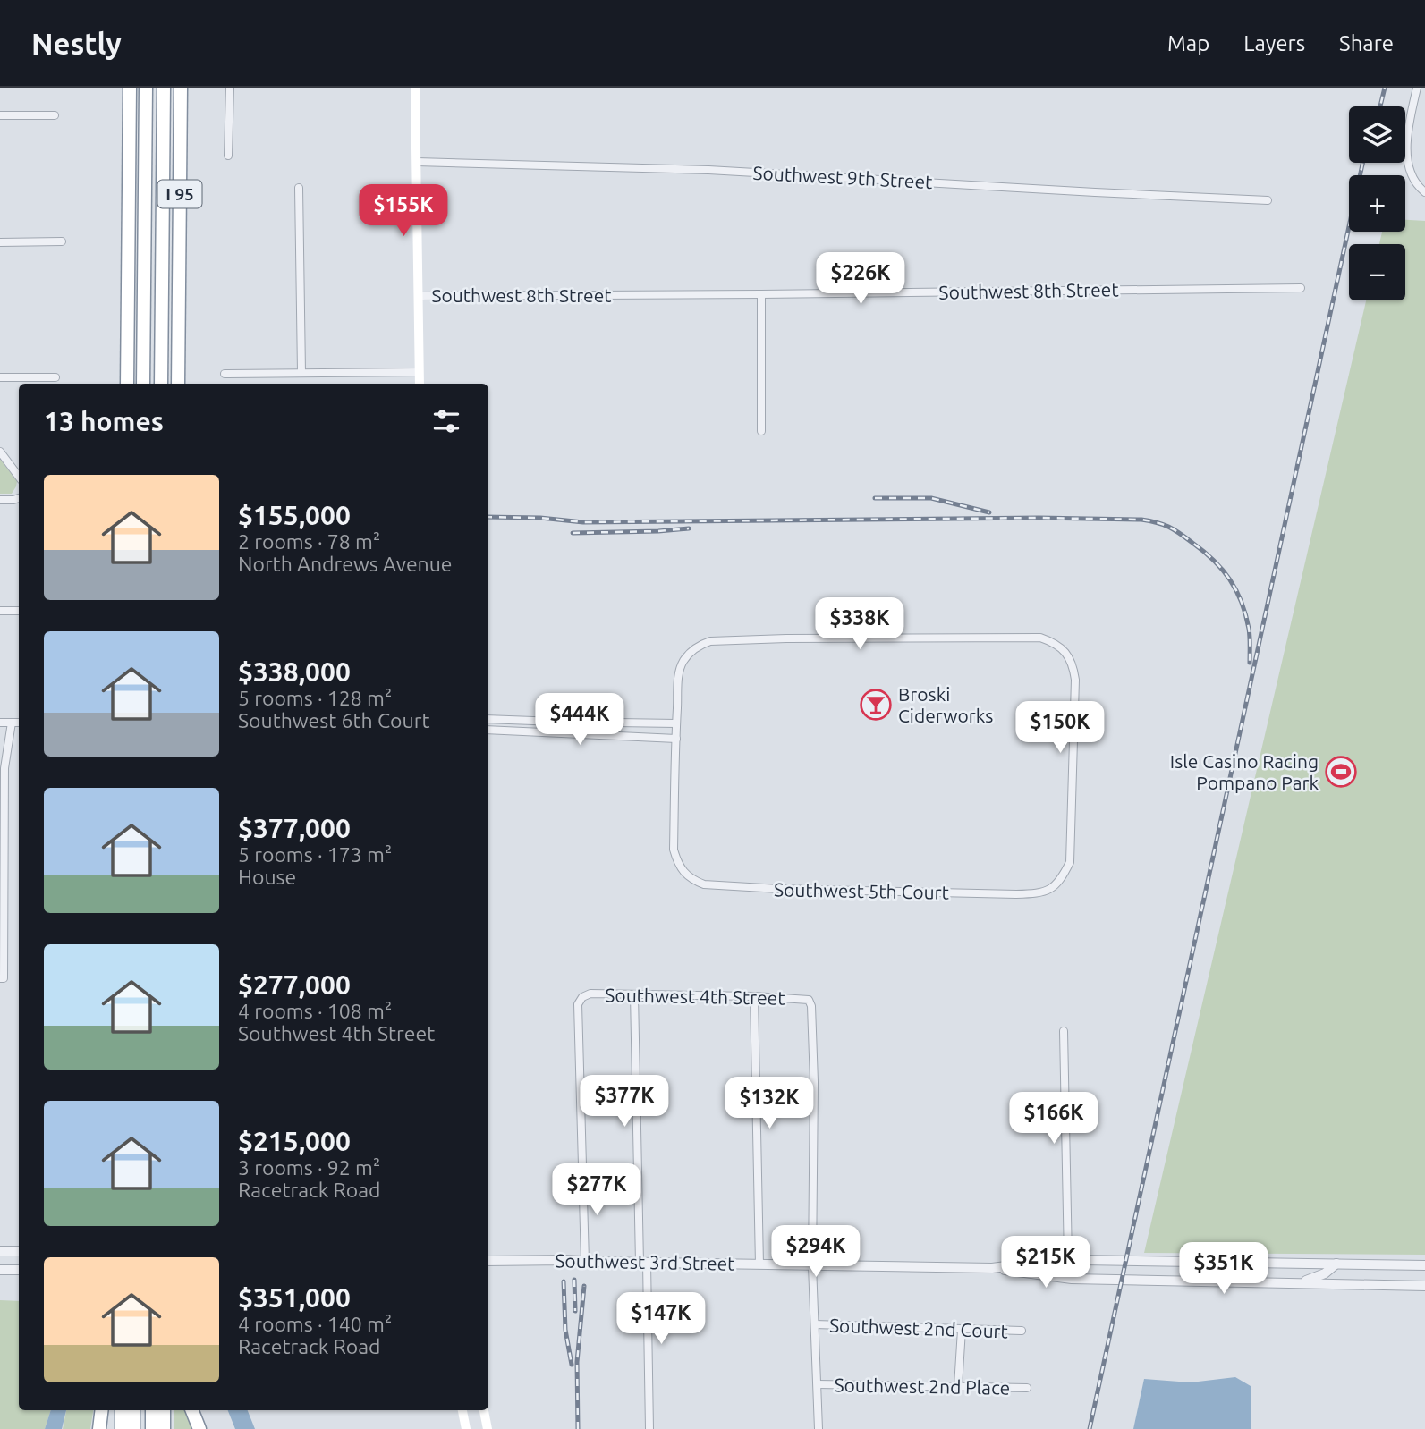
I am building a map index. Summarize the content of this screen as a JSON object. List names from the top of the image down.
{
  "streets": {
    "highway": ["I 95"],
    "street": [
      "Southwest 9th Street",
      "Southwest 8th Street",
      "Southwest 5th Court",
      "Southwest 4th Street",
      "Southwest 3rd Street",
      "Southwest 2nd Court",
      "Southwest 2nd Place"
    ]
  },
  "crossings": [
    ["Southwest 4th Street", "Southwest 3rd Street"]
  ],
  "places": {
    "bar": ["Broski Ciderworks"],
    "sports": ["Isle Casino Racing Pompano Park"]
  },
  "page": {
    "header": "Nestly",
    "nav": ["Map", "Layers", "Share"],
    "map_buttons": ["+", "−"],
    "price": [
      "$155K",
      "$226K",
      "$338K",
      "$444K",
      "$150K",
      "$377K",
      "$132K",
      "$166K",
      "$277K",
      "$294K",
      "$215K",
      "$351K",
      "$147K"
    ],
    "heading": "13 homes",
    "list": [
      {
        "name": "$155,000",
        "note": "2 rooms · 78 m² · North Andrews Avenue"
      },
      {
        "name": "$338,000",
        "note": "5 rooms · 128 m² · Southwest 6th Court"
      },
      {
        "name": "$377,000",
        "note": "5 rooms · 173 m² · House"
      },
      {
        "name": "$277,000",
        "note": "4 rooms · 108 m² · Southwest 4th Street"
      },
      {
        "name": "$215,000",
        "note": "3 rooms · 92 m² · Racetrack Road"
      },
      {
        "name": "$351,000",
        "note": "4 rooms · 140 m² · Racetrack Road"
      }
    ]
  }
}
